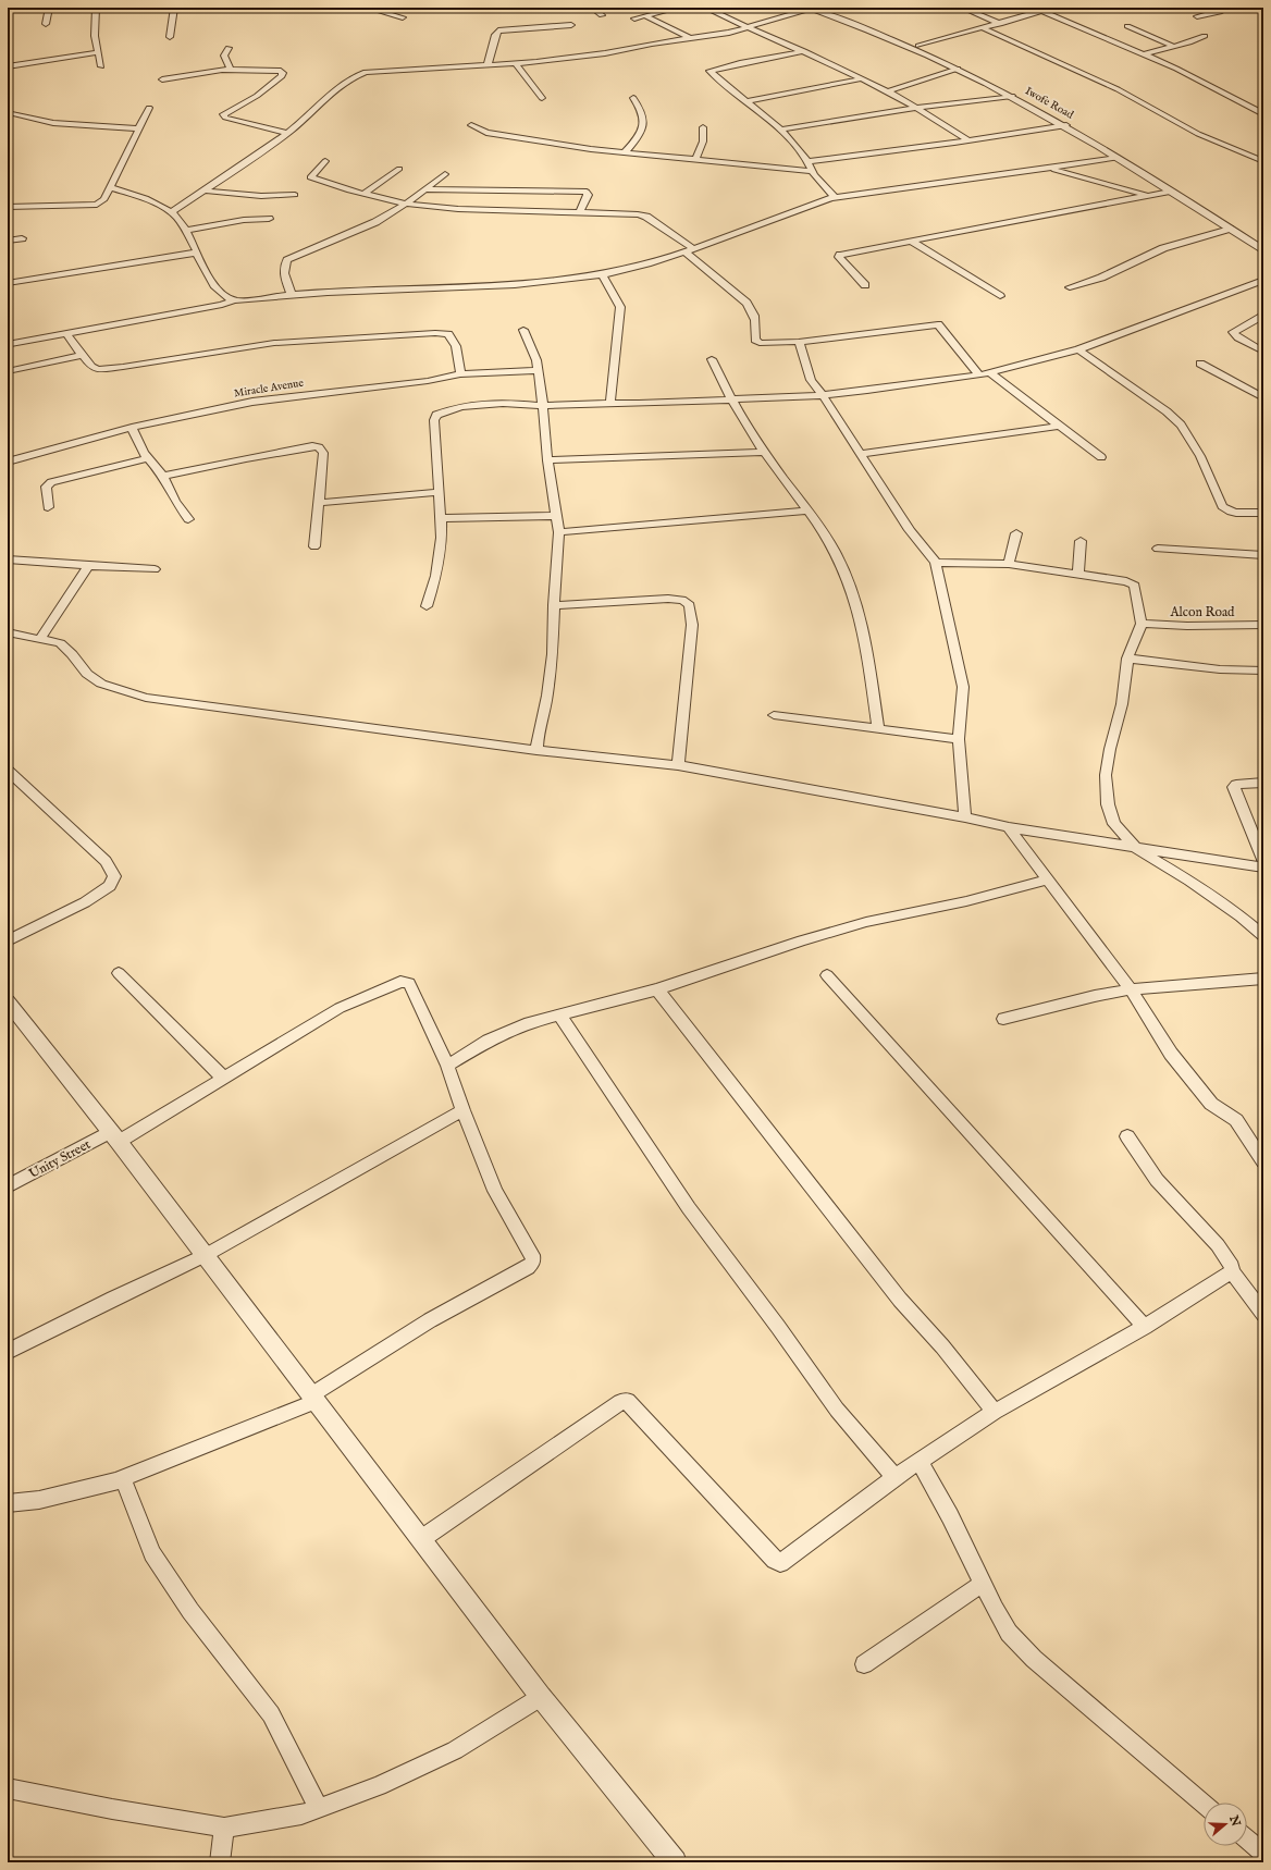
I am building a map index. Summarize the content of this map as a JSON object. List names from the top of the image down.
{
  "streets": {
    "street": [
      "Iwofe Road",
      "Miracle Avenue",
      "Alcon Road",
      "Unity Street"
    ]
  },
  "north": "right"
}
